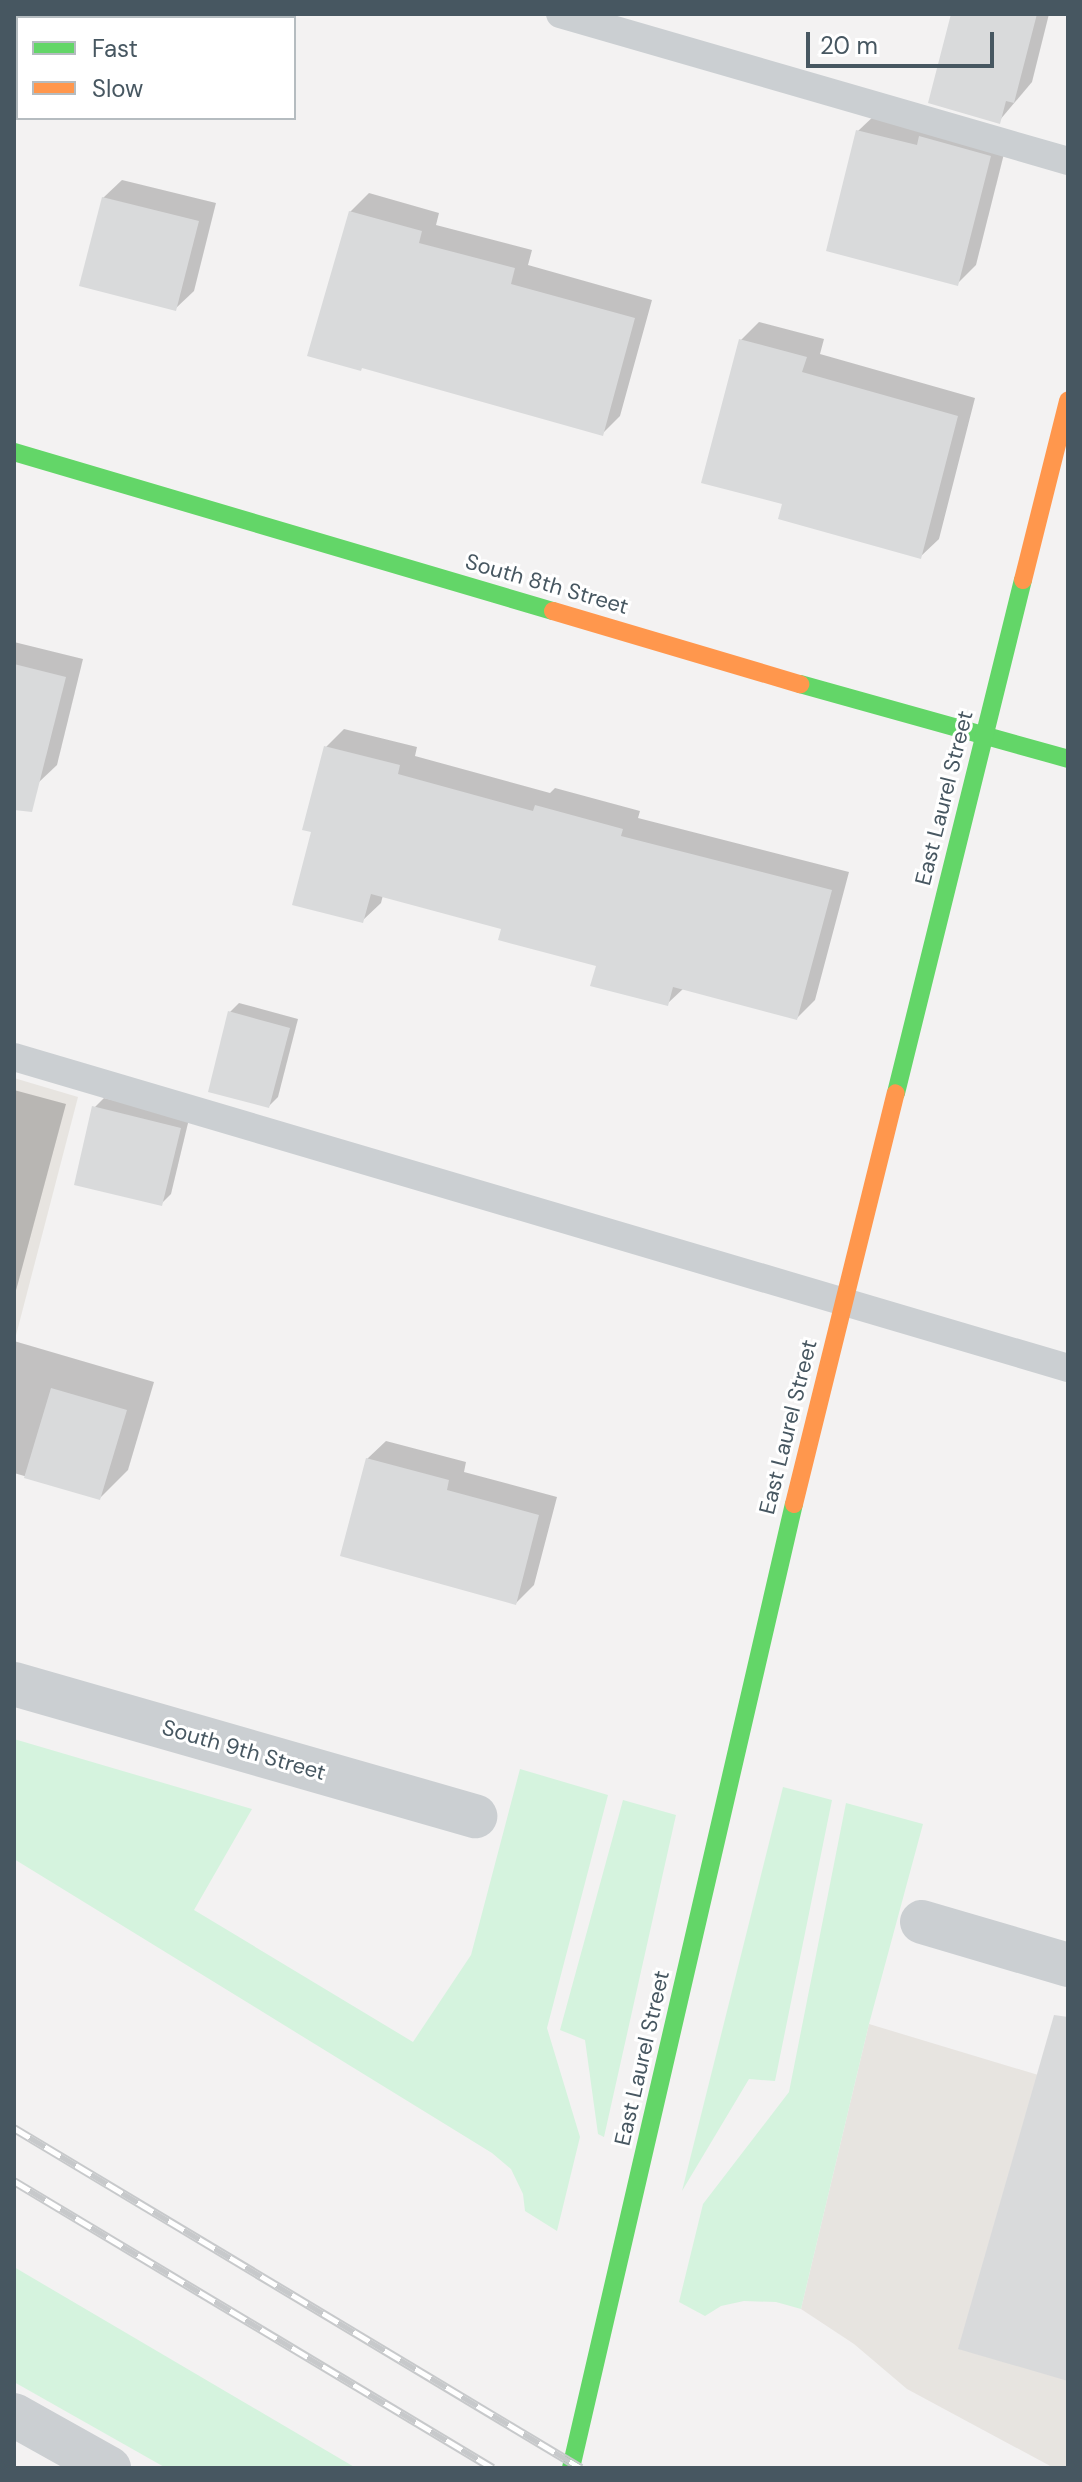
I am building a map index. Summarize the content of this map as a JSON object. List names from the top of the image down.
{
  "streets": {
    "street": ["South 8th Street", "East Laurel Street", "South 9th Street"]
  },
  "crossings": [
    ["South 8th Street", "East Laurel Street"]
  ],
  "legend": ["Fast", "Slow"],
  "scale_bar": "20 m"
}
